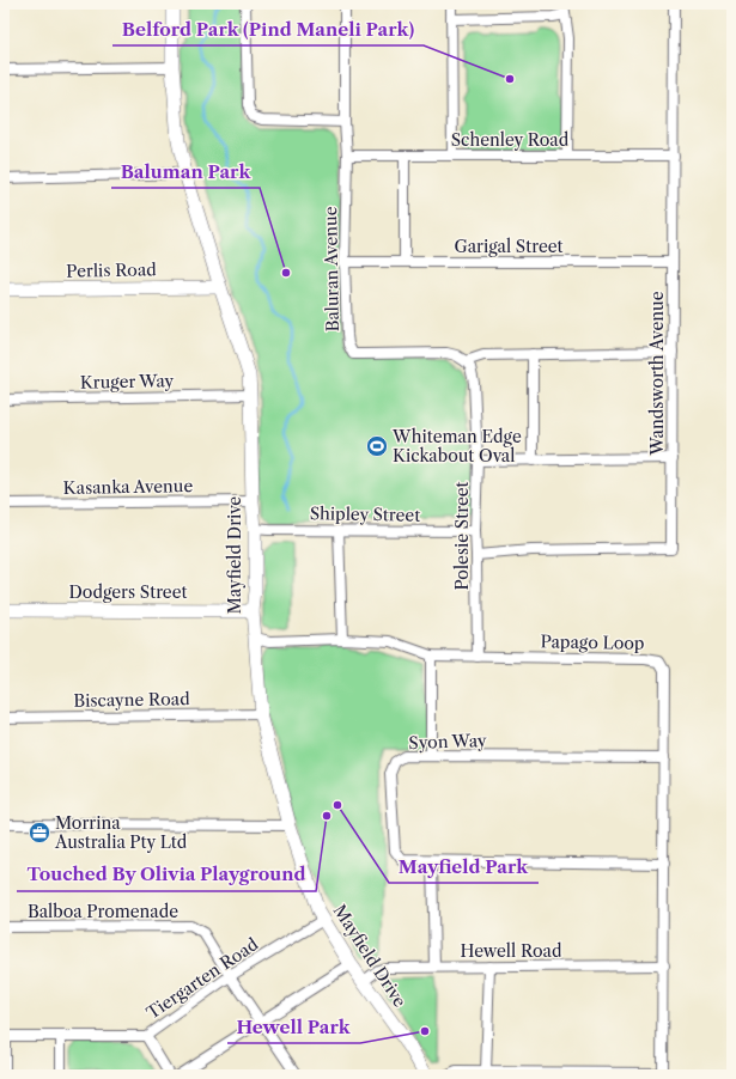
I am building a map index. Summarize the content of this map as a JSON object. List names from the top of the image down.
{
  "streets": {
    "street": [
      "Schenley Road",
      "Garigal Street",
      "Baluran Avenue",
      "Perlis Road",
      "Wandsworth Avenue",
      "Kruger Way",
      "Kasanka Avenue",
      "Shipley Street",
      "Polesie Street",
      "Mayfield Drive",
      "Dodgers Street",
      "Papago Loop",
      "Biscayne Road",
      "Syon Way",
      "Balboa Promenade",
      "Hewell Road",
      "Tiergarten Road"
    ]
  },
  "crossings": [
    ["Schenley Road", "Baluran Avenue"],
    ["Schenley Road", "Wandsworth Avenue"],
    ["Garigal Street", "Baluran Avenue"],
    ["Garigal Street", "Wandsworth Avenue"],
    ["Baluran Avenue", "Polesie Street"],
    ["Perlis Road", "Mayfield Drive"],
    ["Wandsworth Avenue", "Polesie Street"],
    ["Kruger Way", "Mayfield Drive"],
    ["Kasanka Avenue", "Mayfield Drive"],
    ["Shipley Street", "Polesie Street"],
    ["Shipley Street", "Mayfield Drive"],
    ["Polesie Street", "Papago Loop"],
    ["Mayfield Drive", "Dodgers Street"],
    ["Mayfield Drive", "Papago Loop"],
    ["Mayfield Drive", "Biscayne Road"],
    ["Mayfield Drive", "Hewell Road"],
    ["Mayfield Drive", "Tiergarten Road"],
    ["Papago Loop", "Syon Way"],
    ["Papago Loop", "Hewell Road"],
    ["Balboa Promenade", "Tiergarten Road"]
  ],
  "places": {
    "other": [
      "Belford Park (Pind Maneli Park)",
      "Baluman Park",
      "Mayfield Park",
      "Touched By Olivia Playground",
      "Hewell Park"
    ],
    "sports": ["Whiteman Edge Kickabout Oval"],
    "office": ["Morrina Australia Pty Ltd"]
  }
}
